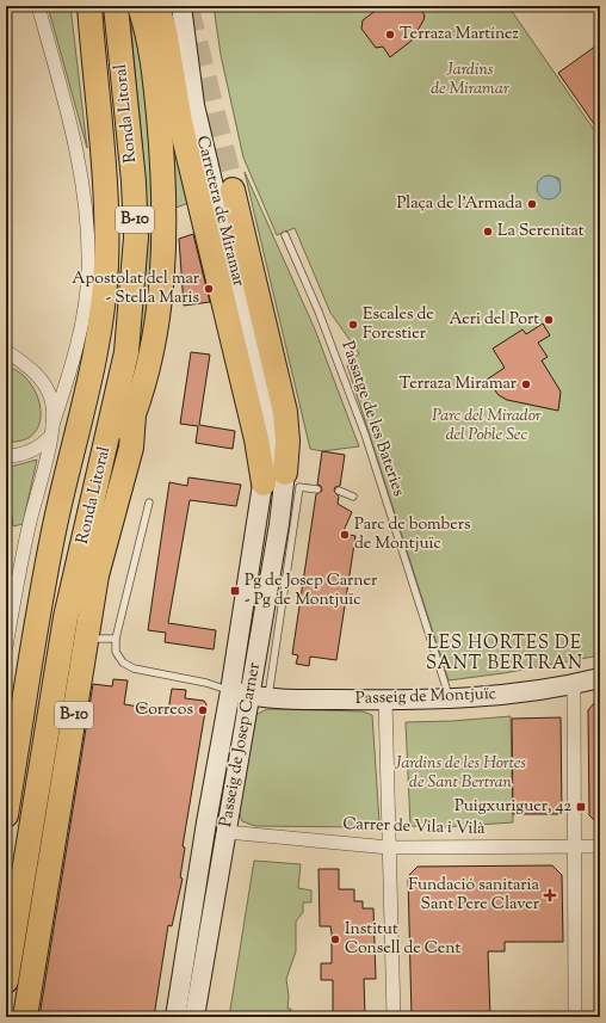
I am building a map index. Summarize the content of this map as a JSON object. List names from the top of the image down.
{
  "streets": {
    "highway": ["Ronda Litoral", "B-10"],
    "main road": ["Carretera de Miramar", "Passeig de Montjuïc", "Passeig de Josep Carner"],
    "street": ["Carrer de Vila i Vilà"],
    "lane": ["Passatge de les Bateries"]
  },
  "crossings": [
    ["Ronda Litoral", "B-10"],
    ["Carretera de Miramar", "Passeig de Josep Carner"],
    ["Passatge de les Bateries", "Passeig de Montjuïc"],
    ["Passeig de Montjuïc", "Passeig de Josep Carner"],
    ["Passeig de Josep Carner", "Carrer de Vila i Vilà"]
  ],
  "districts": ["LES HORTES DE SANT BERTRAN"],
  "parks": ["Jardins de Miramar", "Parc del Mirador del Poble Sec", "Jardins de les Hortes de Sant Bertran"],
  "places": {
    "other": [
      "Terraza Martínez",
      "Plaça de l'Armada",
      "La Serenitat",
      "Apostolat del mar - Stella Maris",
      "Aeri del Port",
      "Escales de Forestier",
      "Terraza Miramar",
      "Parc de bombers de Montjuïc",
      "Correos",
      "Institut Consell de Cent"
    ],
    "transit": ["Pg de Josep Carner - Pg de Montjuïc", "Puigxuriguer, 42"],
    "health": ["Fundació sanitaria Sant Pere Claver"]
  }
}
